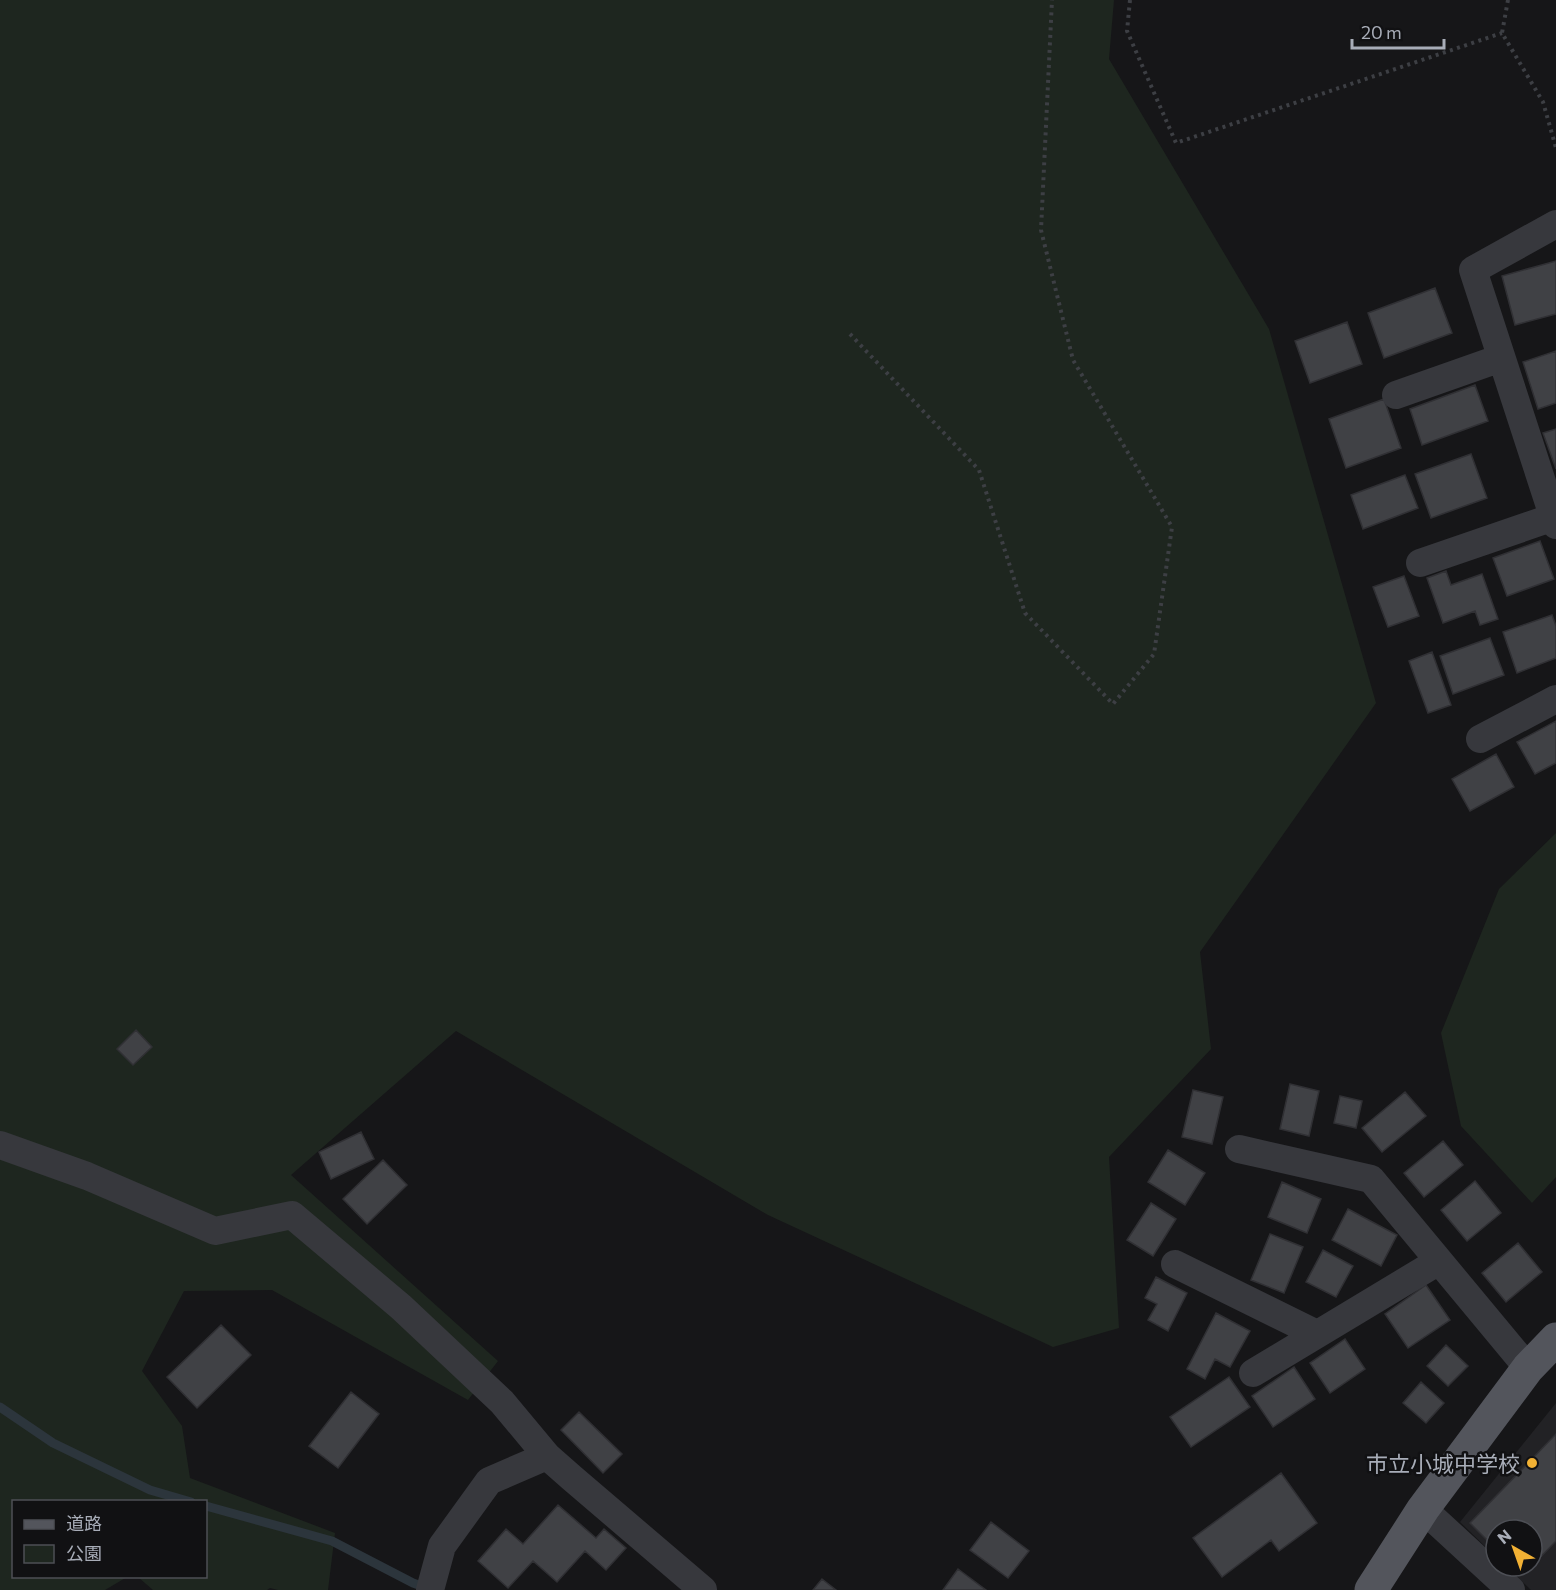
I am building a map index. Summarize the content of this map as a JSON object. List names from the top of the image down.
{
  "places": ["市立小城中学校"],
  "legend": ["道路", "公園"],
  "scale_bar": "20 m",
  "north": "top left"
}
